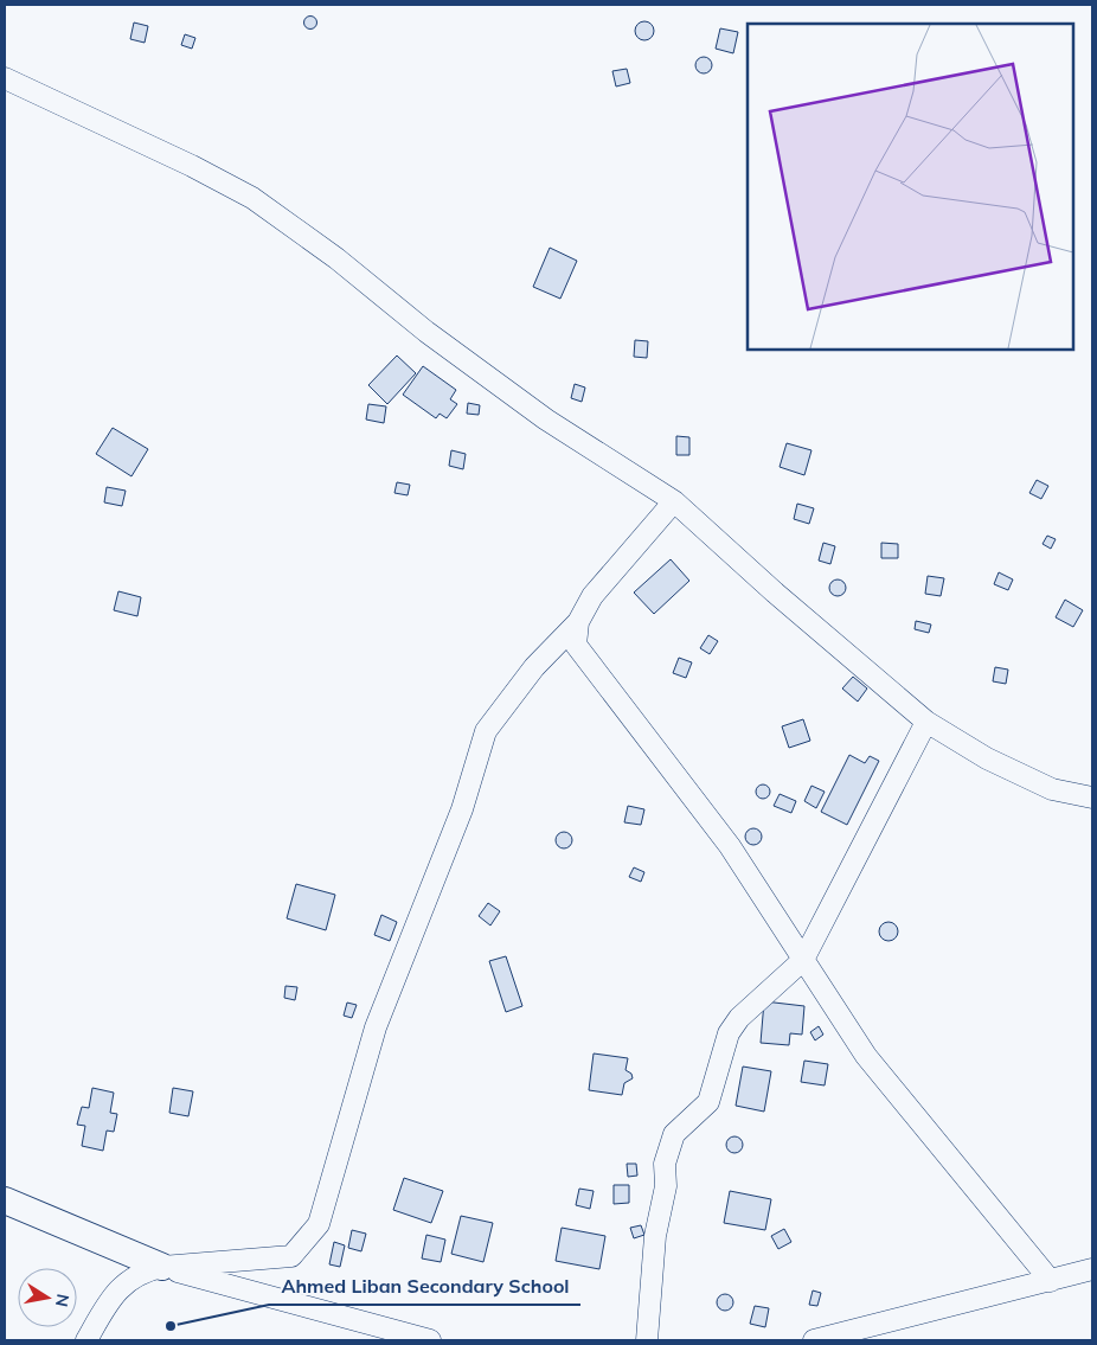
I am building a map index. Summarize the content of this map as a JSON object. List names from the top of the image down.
{
  "places": ["Ahmed Liban Secondary School"],
  "north": "right"
}
